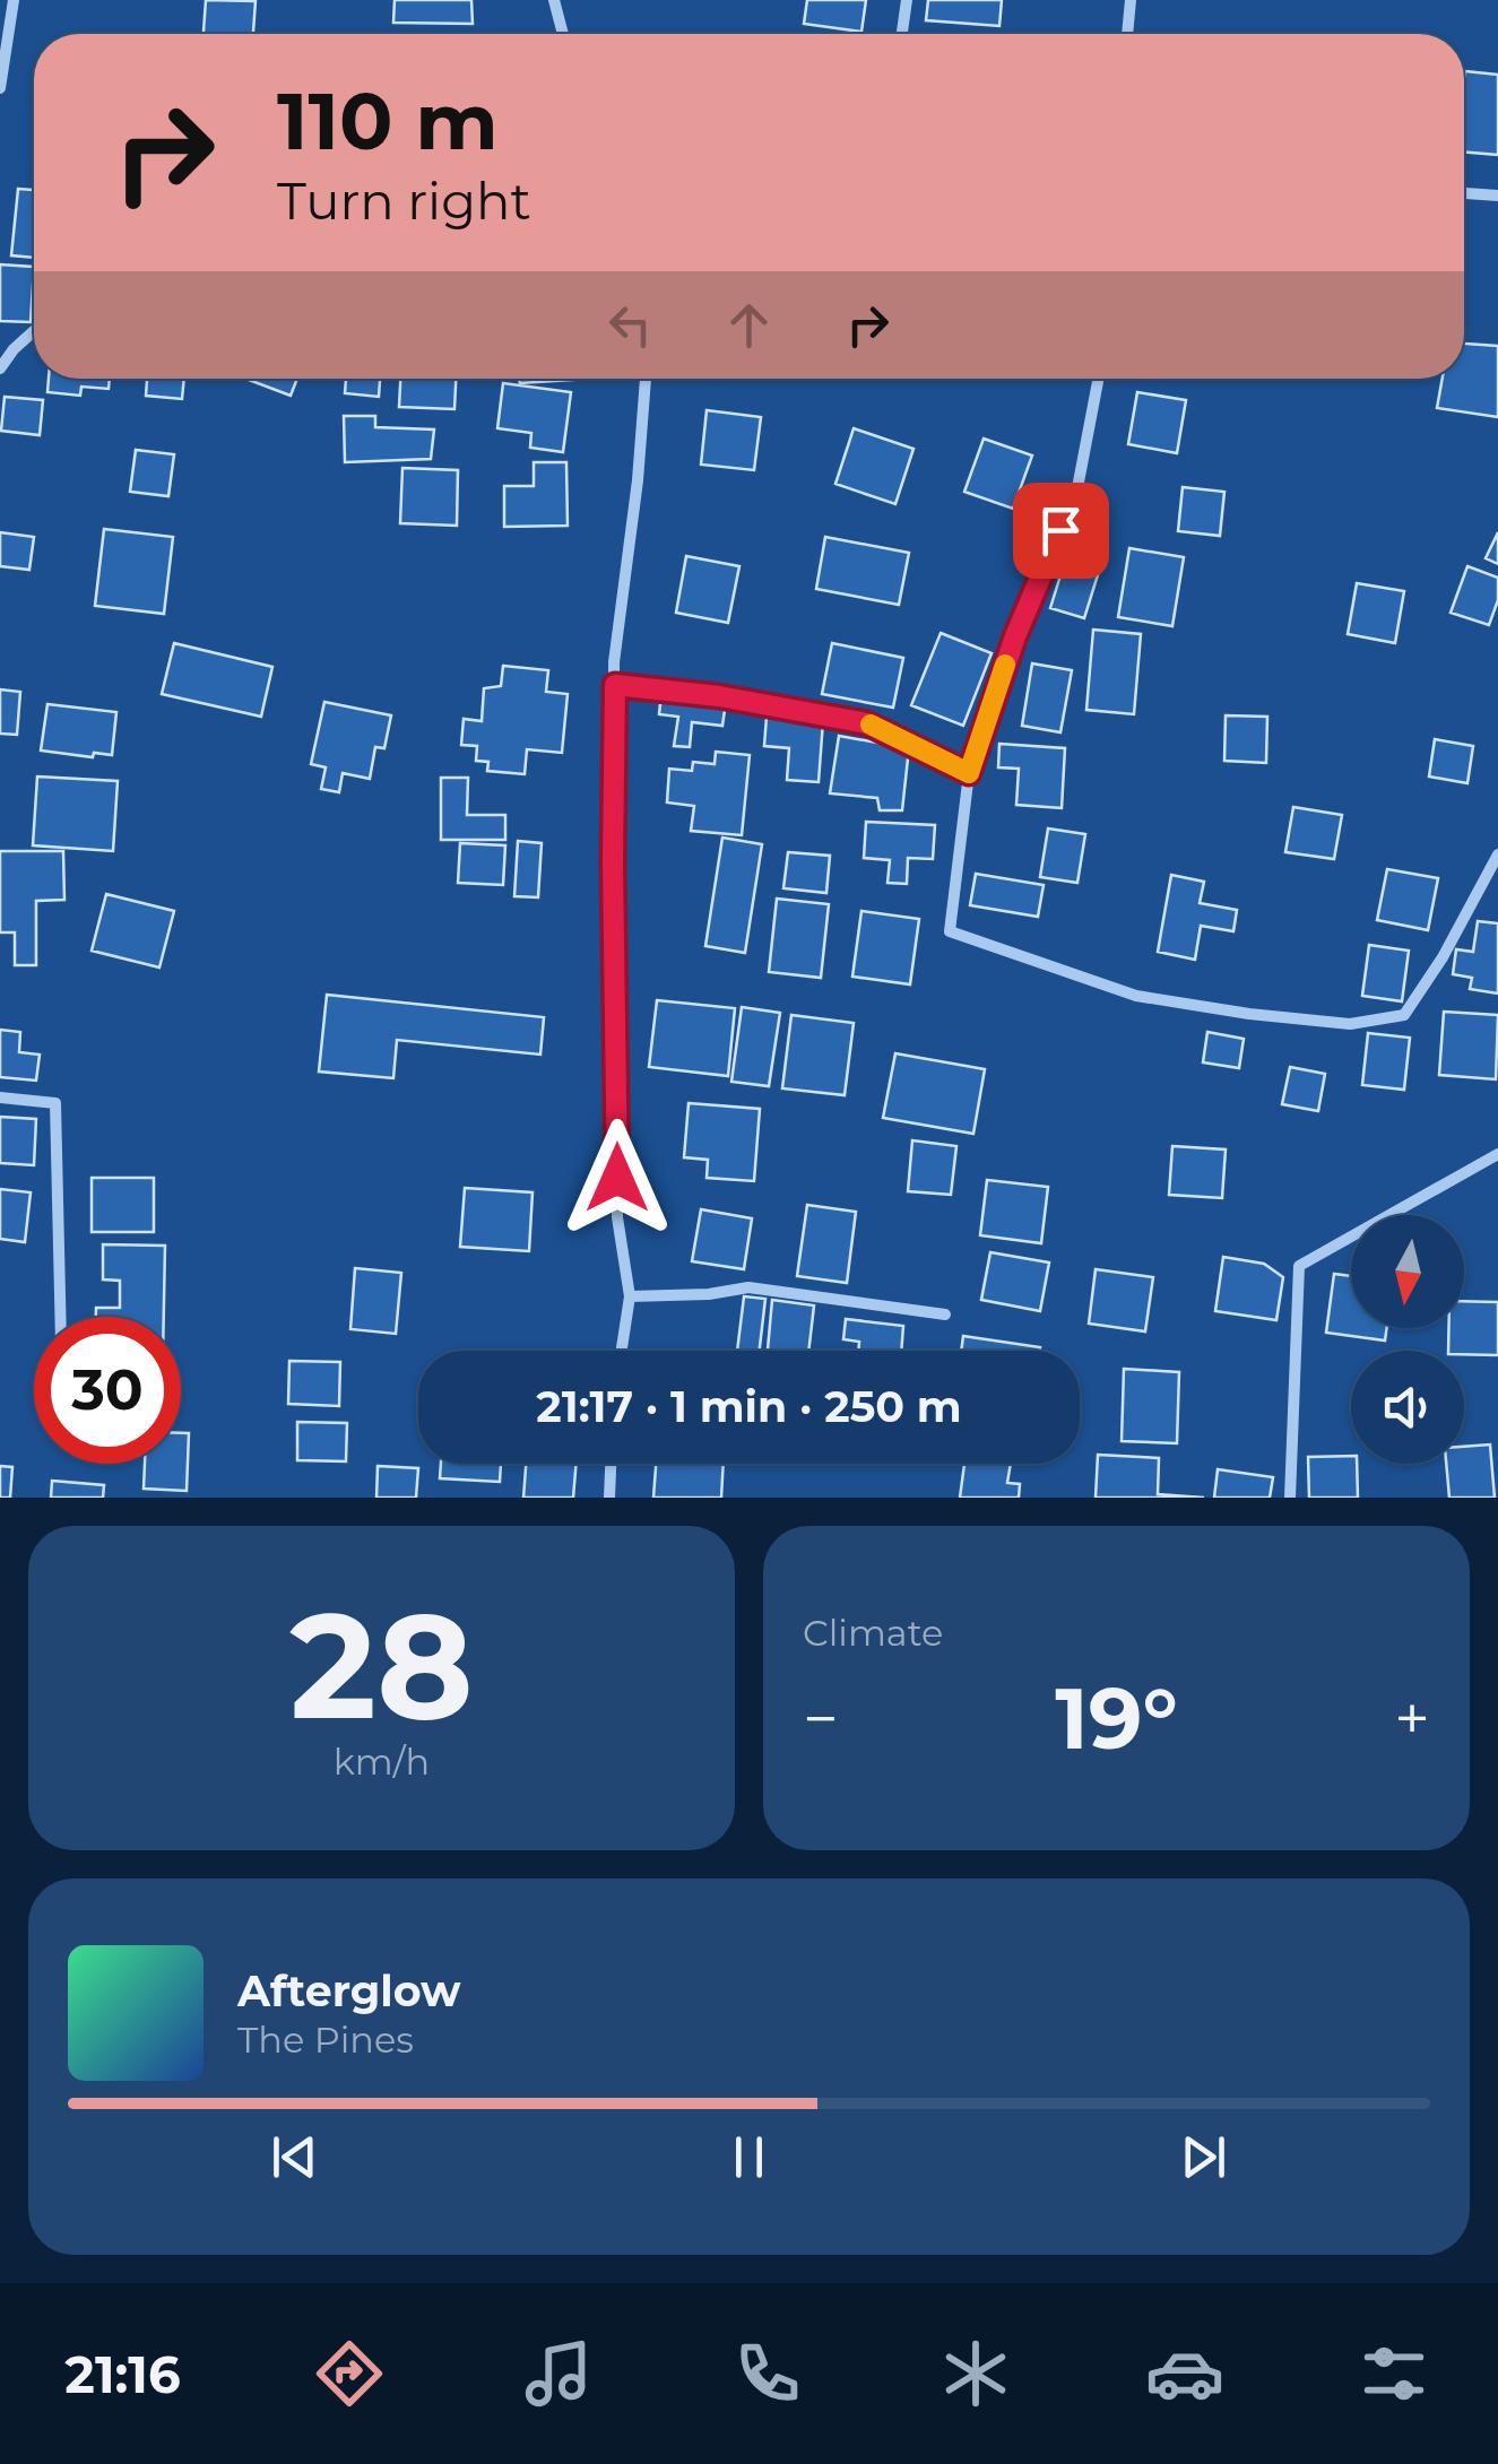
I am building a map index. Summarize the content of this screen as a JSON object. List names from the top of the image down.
{
  "north": "bottom",
  "page": {
    "turn": ["110 m", "Turn right"],
    "limit": "30",
    "trip": "21:17 · 1 min · 250 m",
    "tile": [
      ["28", "km/h"],
      "Climate"
    ],
    "heat": ["−", "19°", "+"],
    "song": ["Afterglow", "The Pines"],
    "tabs": "21:16"
  }
}
